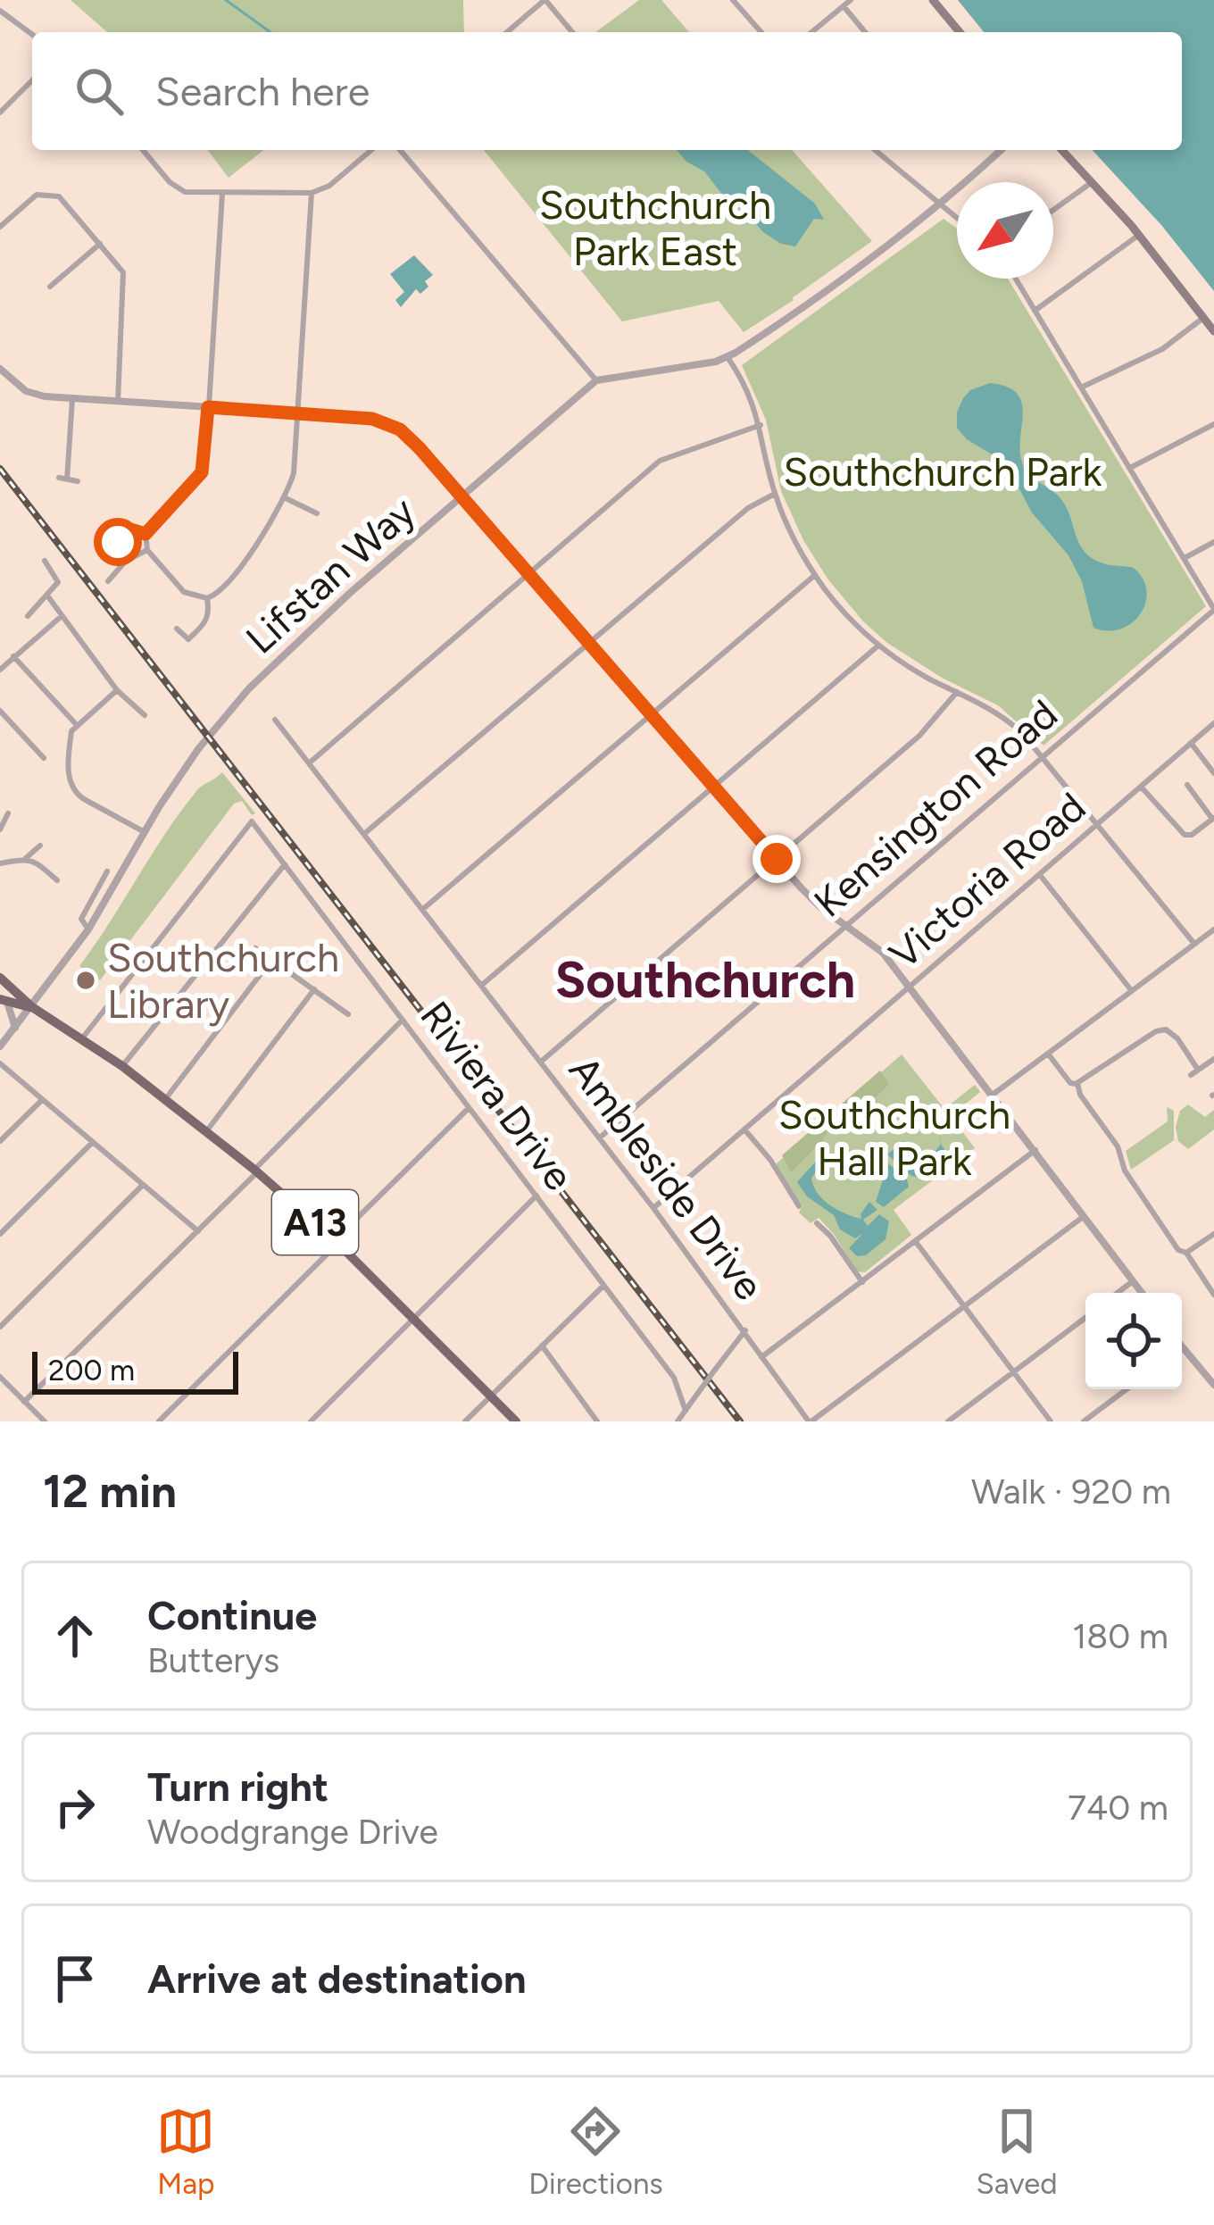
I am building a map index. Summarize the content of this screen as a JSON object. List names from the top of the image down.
{
  "streets": {
    "main road": ["A13"],
    "street": [
      "Lifstan Way",
      "Kensington Road",
      "Victoria Road",
      "Riviera Drive",
      "Ambleside Drive"
    ]
  },
  "crossings": [
    ["Lifstan Way", "A13"],
    ["Kensington Road", "Ambleside Drive"],
    ["Victoria Road", "Ambleside Drive"],
    ["Riviera Drive", "A13"]
  ],
  "districts": ["Southchurch"],
  "parks": ["Southchurch Park East", "Southchurch Park", "Southchurch Hall Park"],
  "places": ["Southchurch Library"],
  "scale_bar": "200 m",
  "north": "bottom left",
  "page": {
    "search": "Search here",
    "scale": "200 m",
    "heading": ["12 min", "Walk · 920 m"],
    "list": [
      ["Continue", "Butterys", "180 m"],
      ["Turn right", "Woodgrange Drive", "740 m"],
      "Arrive at destination"
    ],
    "nav": ["Map", "Directions", "Saved"]
  }
}
